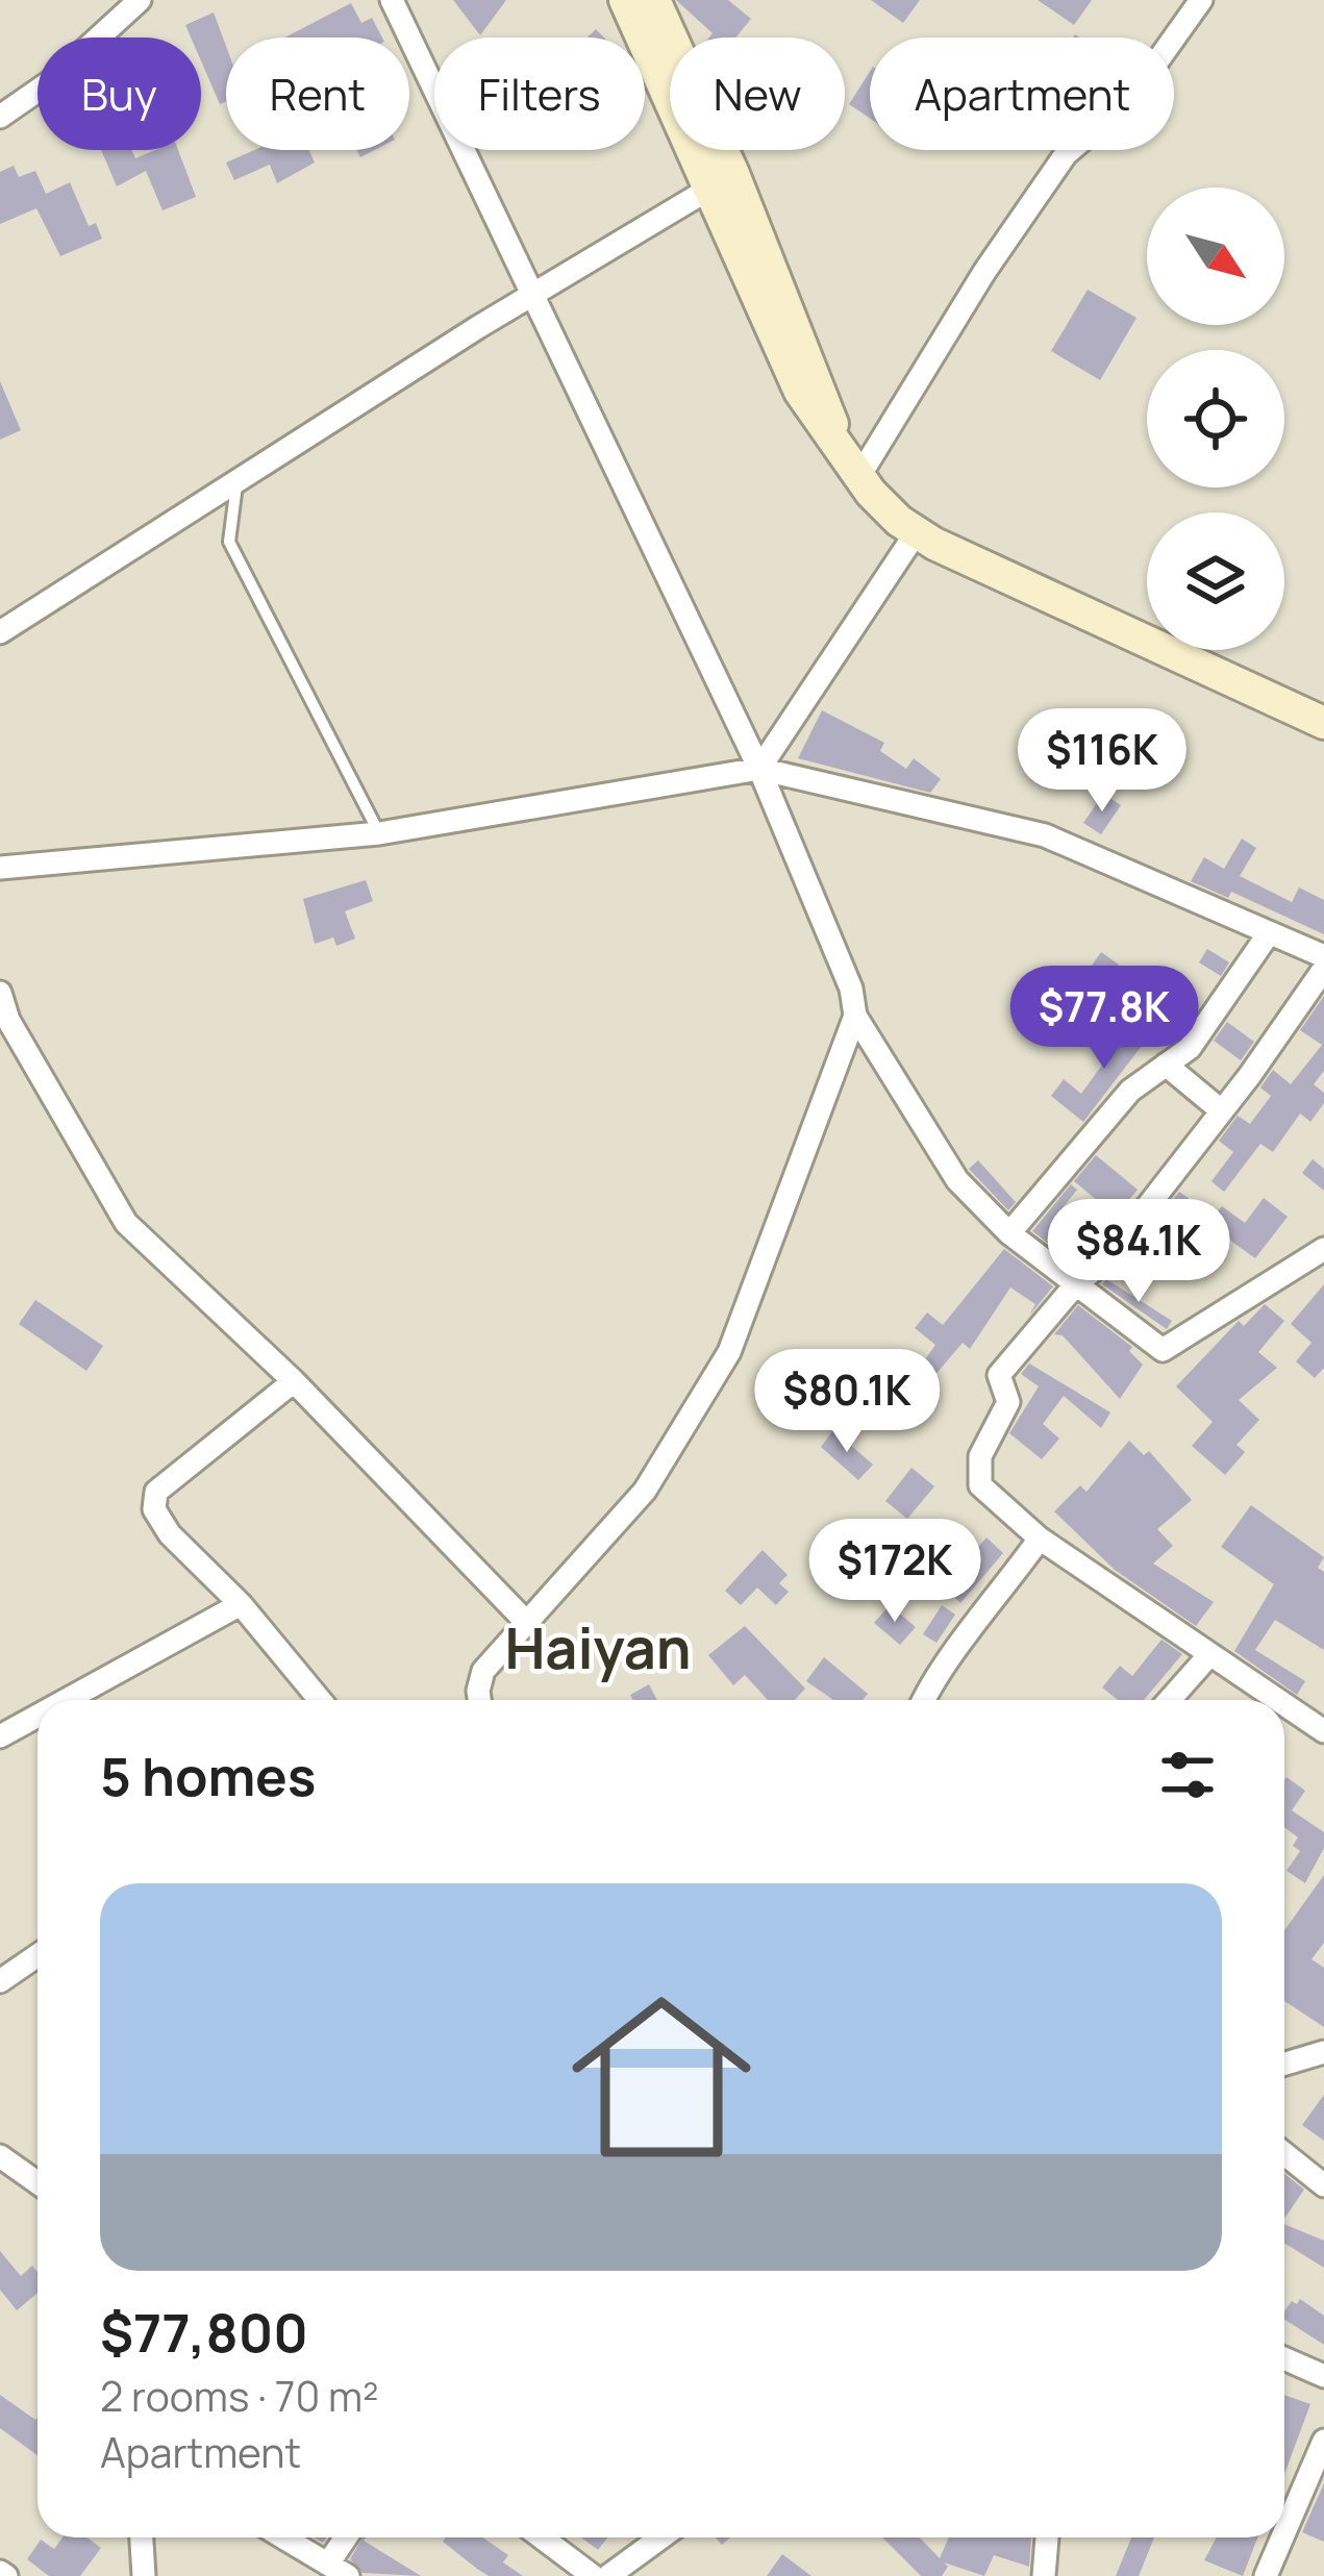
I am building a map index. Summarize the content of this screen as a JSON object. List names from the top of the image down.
{
  "districts": ["Haiyan"],
  "north": "bottom right",
  "page": {
    "chip": [
      "Buy",
      "Rent",
      "Filters",
      "New",
      "Apartment"
    ],
    "price": [
      "$116K",
      "$77.8K",
      "$84.1K",
      "$80.1K",
      "$172K"
    ],
    "heading": "5 homes",
    "list": [
      {
        "name": "$77,800",
        "note": "2 rooms · 70 m² · Apartment"
      }
    ]
  }
}
